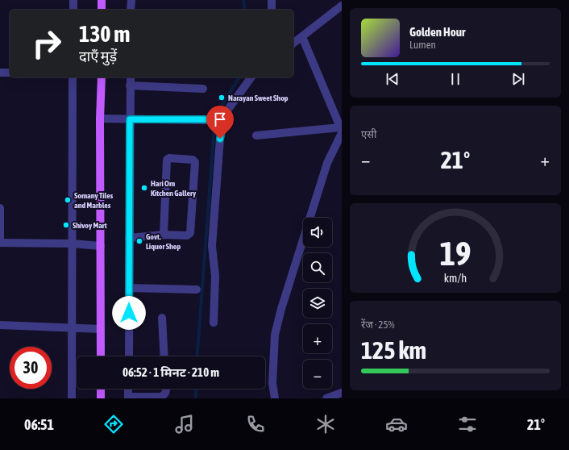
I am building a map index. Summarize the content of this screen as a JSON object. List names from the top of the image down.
{
  "places": [
    "Narayan Sweet Shop",
    "Hari Om Kitchen Gallery",
    "Somany Tiles and Marbles",
    "Shivoy Mart",
    "Govt. Liquor Shop"
  ],
  "page": {
    "turn": ["130 m", "दाएँ मुड़ें"],
    "song": ["Golden Hour", "Lumen"],
    "tile": [
      "एसी",
      ["रेंज · 25%", "125 km"]
    ],
    "heat": ["−", "21°", "+"],
    "map_buttons": ["+", "−"],
    "limit": "30",
    "trip": "06:52 · 1 मिनट · 210 m",
    "tabs": ["06:51", "21°"],
    "gauge": ["19", "km/h"]
  }
}
